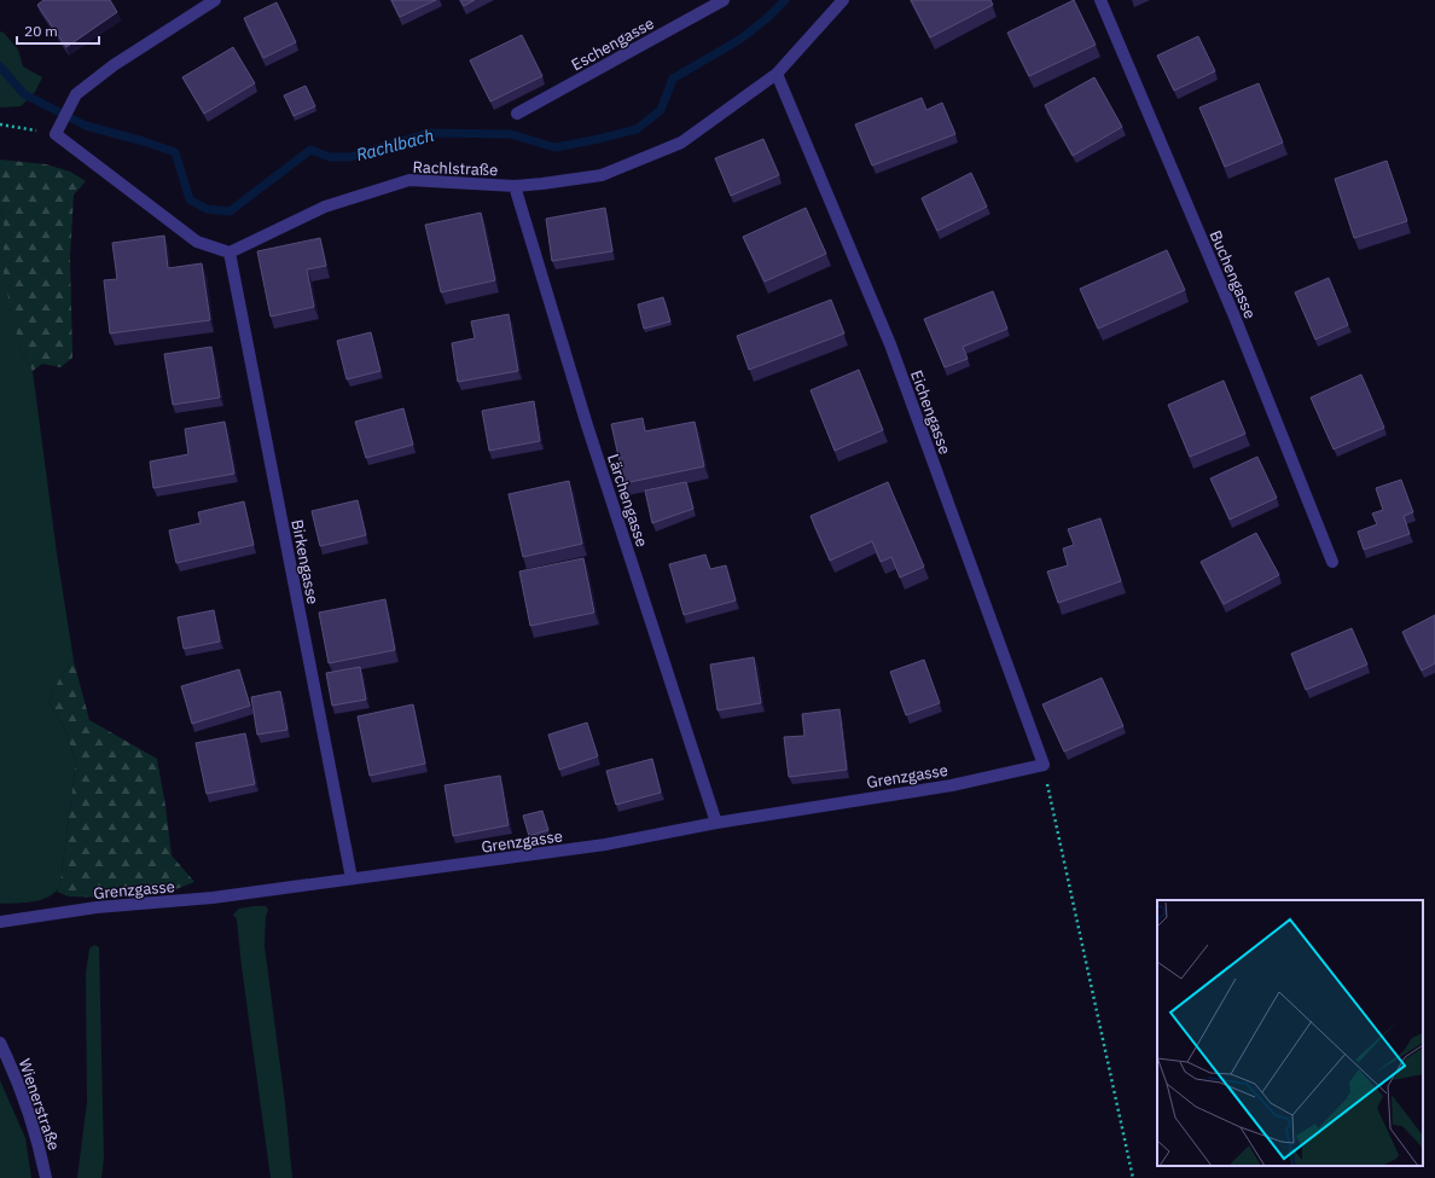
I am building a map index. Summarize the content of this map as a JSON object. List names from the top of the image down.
{
  "streets": {
    "street": [
      "Eschengasse",
      "Rachlstraße",
      "Buchengasse",
      "Eichengasse",
      "Lärchengasse",
      "Birkengasse",
      "Grenzgasse",
      "Wienerstraße"
    ]
  },
  "crossings": [
    ["Rachlstraße", "Eichengasse"],
    ["Rachlstraße", "Lärchengasse"],
    ["Rachlstraße", "Birkengasse"],
    ["Eichengasse", "Grenzgasse"],
    ["Lärchengasse", "Grenzgasse"],
    ["Birkengasse", "Grenzgasse"]
  ],
  "water": ["Rachlbach"],
  "scale_bar": "20 m"
}
